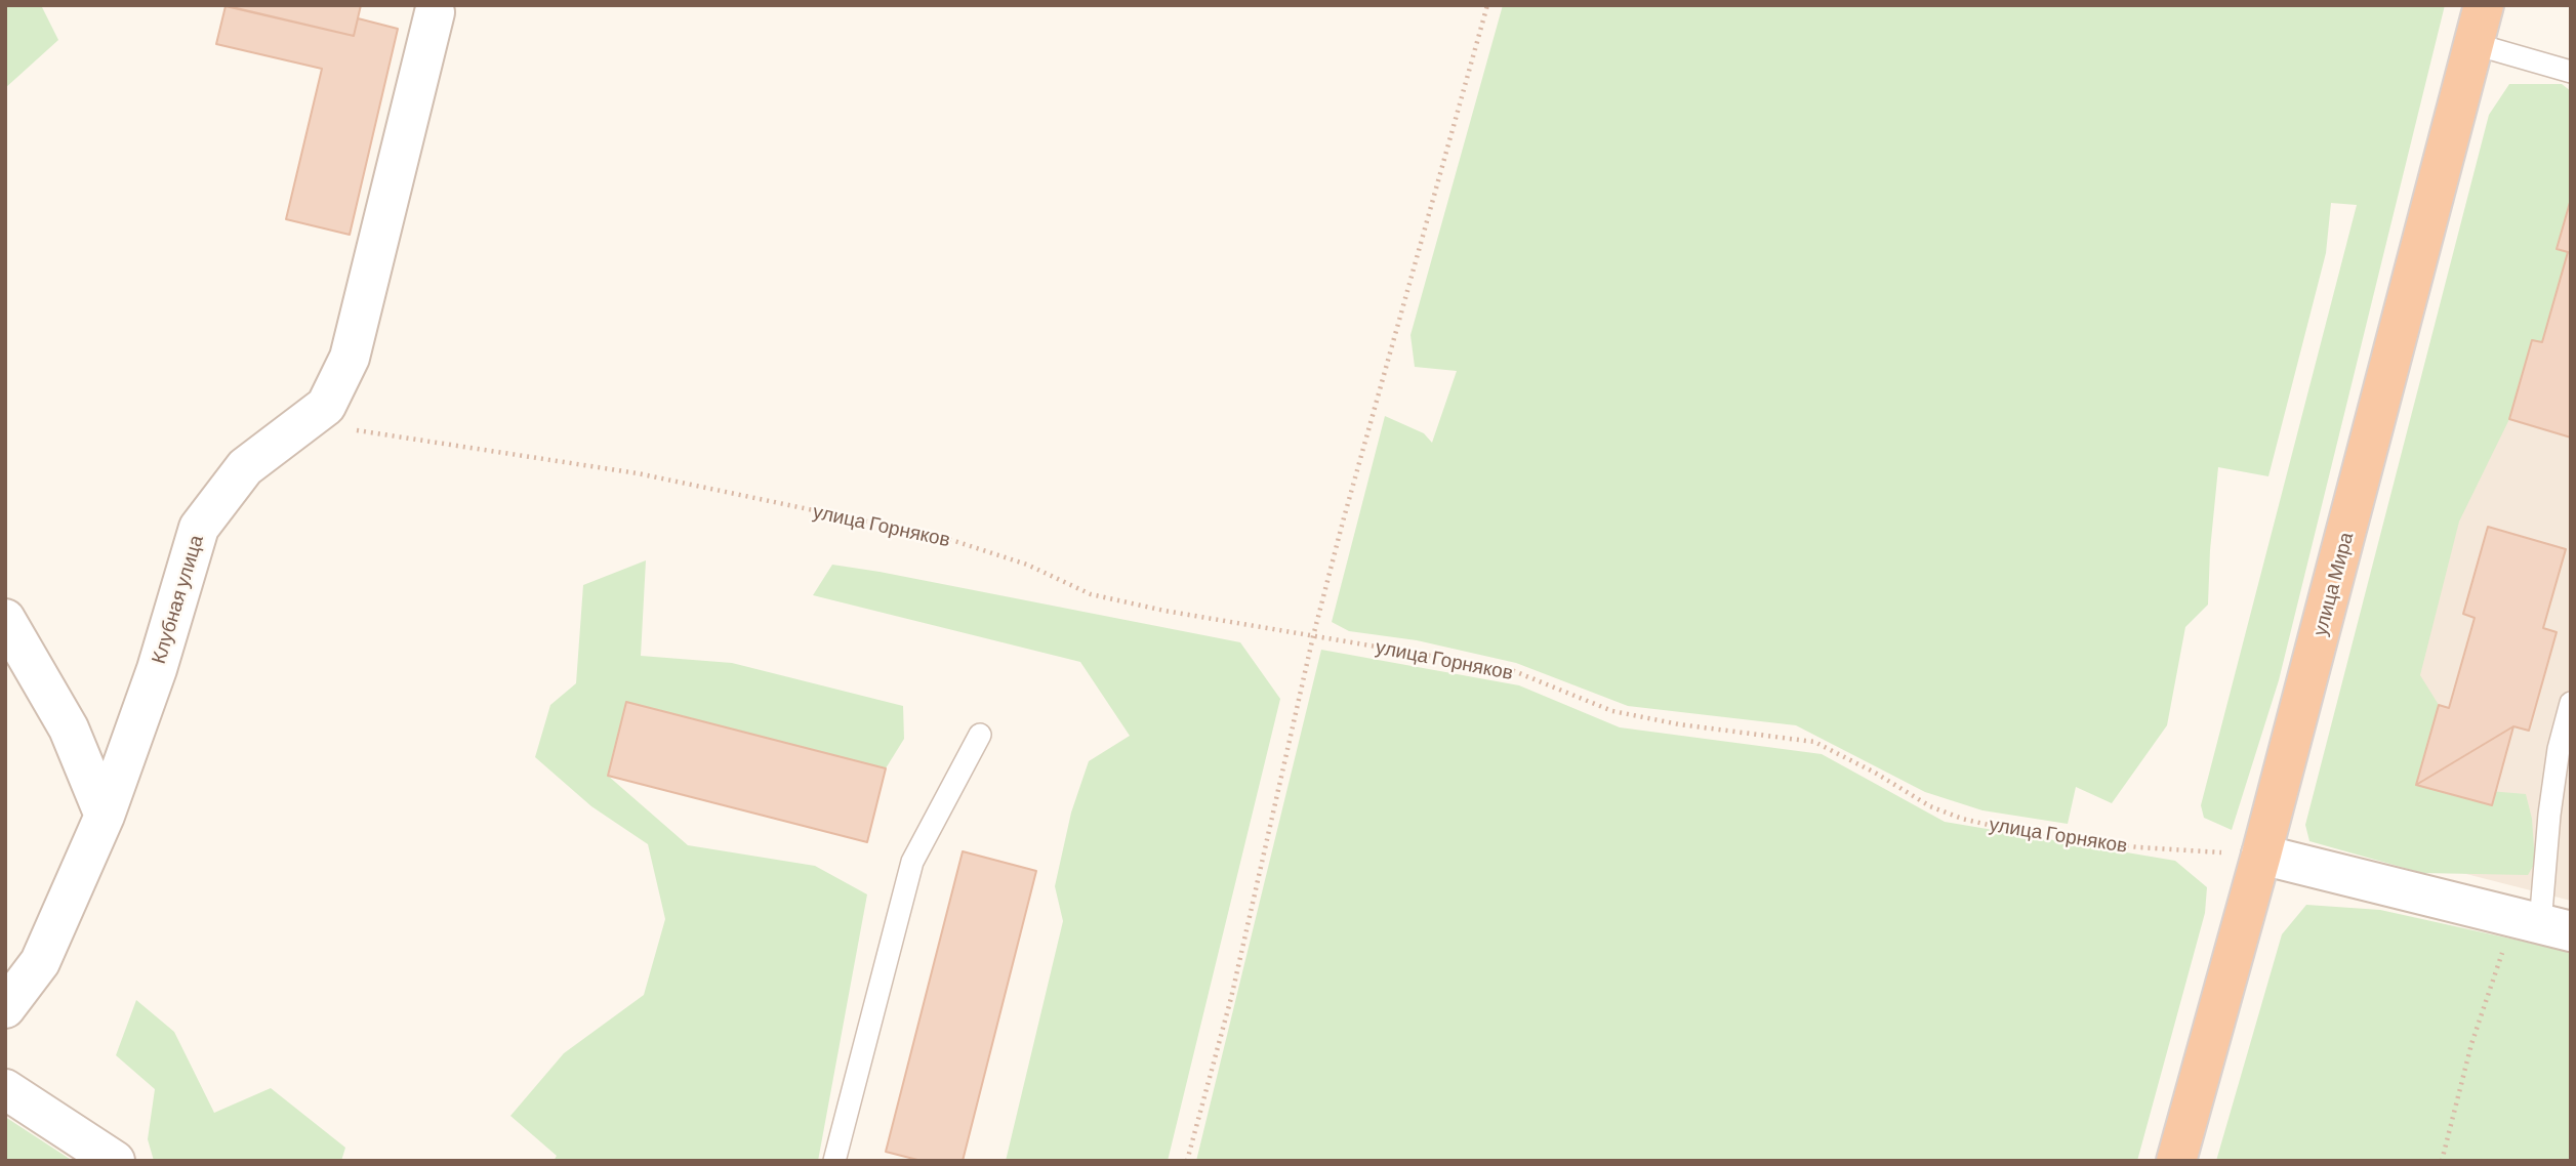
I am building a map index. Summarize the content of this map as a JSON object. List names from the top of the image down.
{
  "streets": {
    "highway": ["улица Мира"],
    "street": ["Клубная улица"],
    "path": ["улица Горняков"]
  },
  "crossings": [
    ["улица Горняков", "улица Мира"],
    ["улица Горняков", "Клубная улица"]
  ]
}
